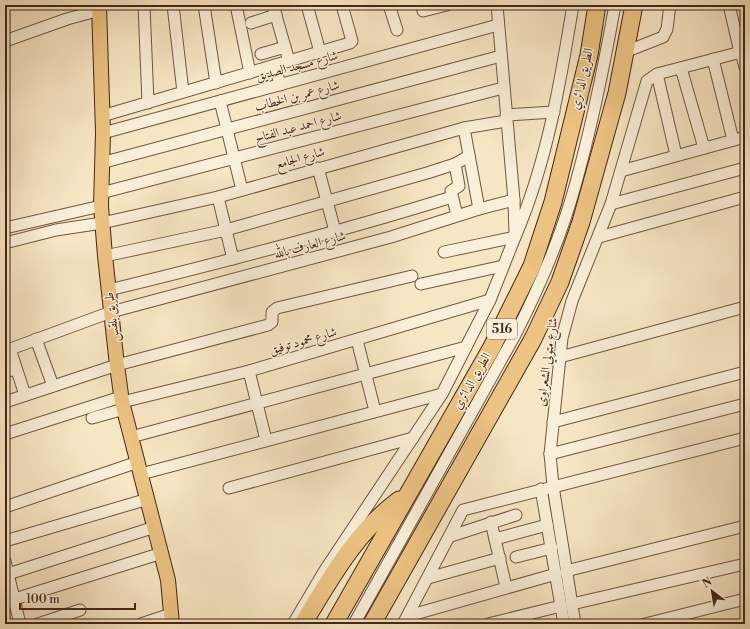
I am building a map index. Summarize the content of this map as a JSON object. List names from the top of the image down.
{
  "streets": {
    "highway": ["الطريق الدائري", "516"],
    "main road": ["طريق بلقس"],
    "street": [
      "شارع مسجد الصديق",
      "شارع عمر بن الخطاب",
      "شارع احمد عبد الفتاح",
      "شارع الجامع",
      "شارع العارف بالله",
      "شارع محمود توفيق",
      "شارع متولي الشعراوى"
    ]
  },
  "crossings": [
    ["شارع مسجد الصديق", "طريق بلقس"],
    ["شارع عمر بن الخطاب", "طريق بلقس"],
    ["شارع احمد عبد الفتاح", "طريق بلقس"],
    ["شارع الجامع", "طريق بلقس"],
    ["شارع العارف بالله", "طريق بلقس"],
    ["طريق بلقس", "شارع محمود توفيق"]
  ],
  "scale_bar": "100 m",
  "north": "top left"
}
